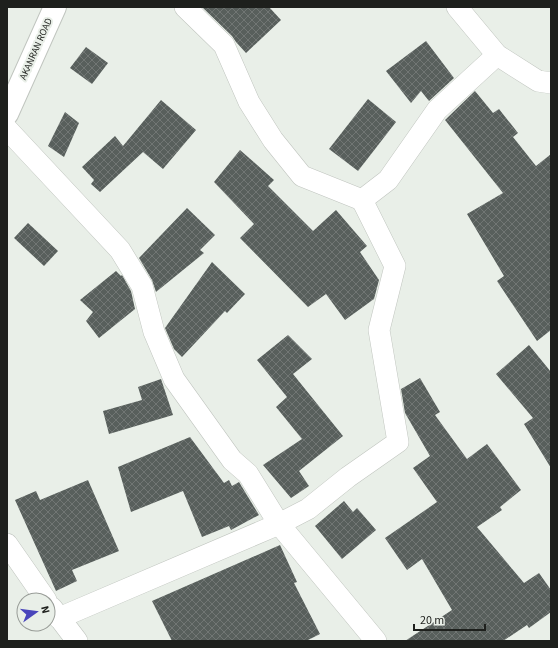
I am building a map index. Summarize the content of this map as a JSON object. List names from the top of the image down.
{
  "streets": {
    "main road": ["AKANRAN ROAD"]
  },
  "scale_bar": "20 m",
  "north": "right"
}
